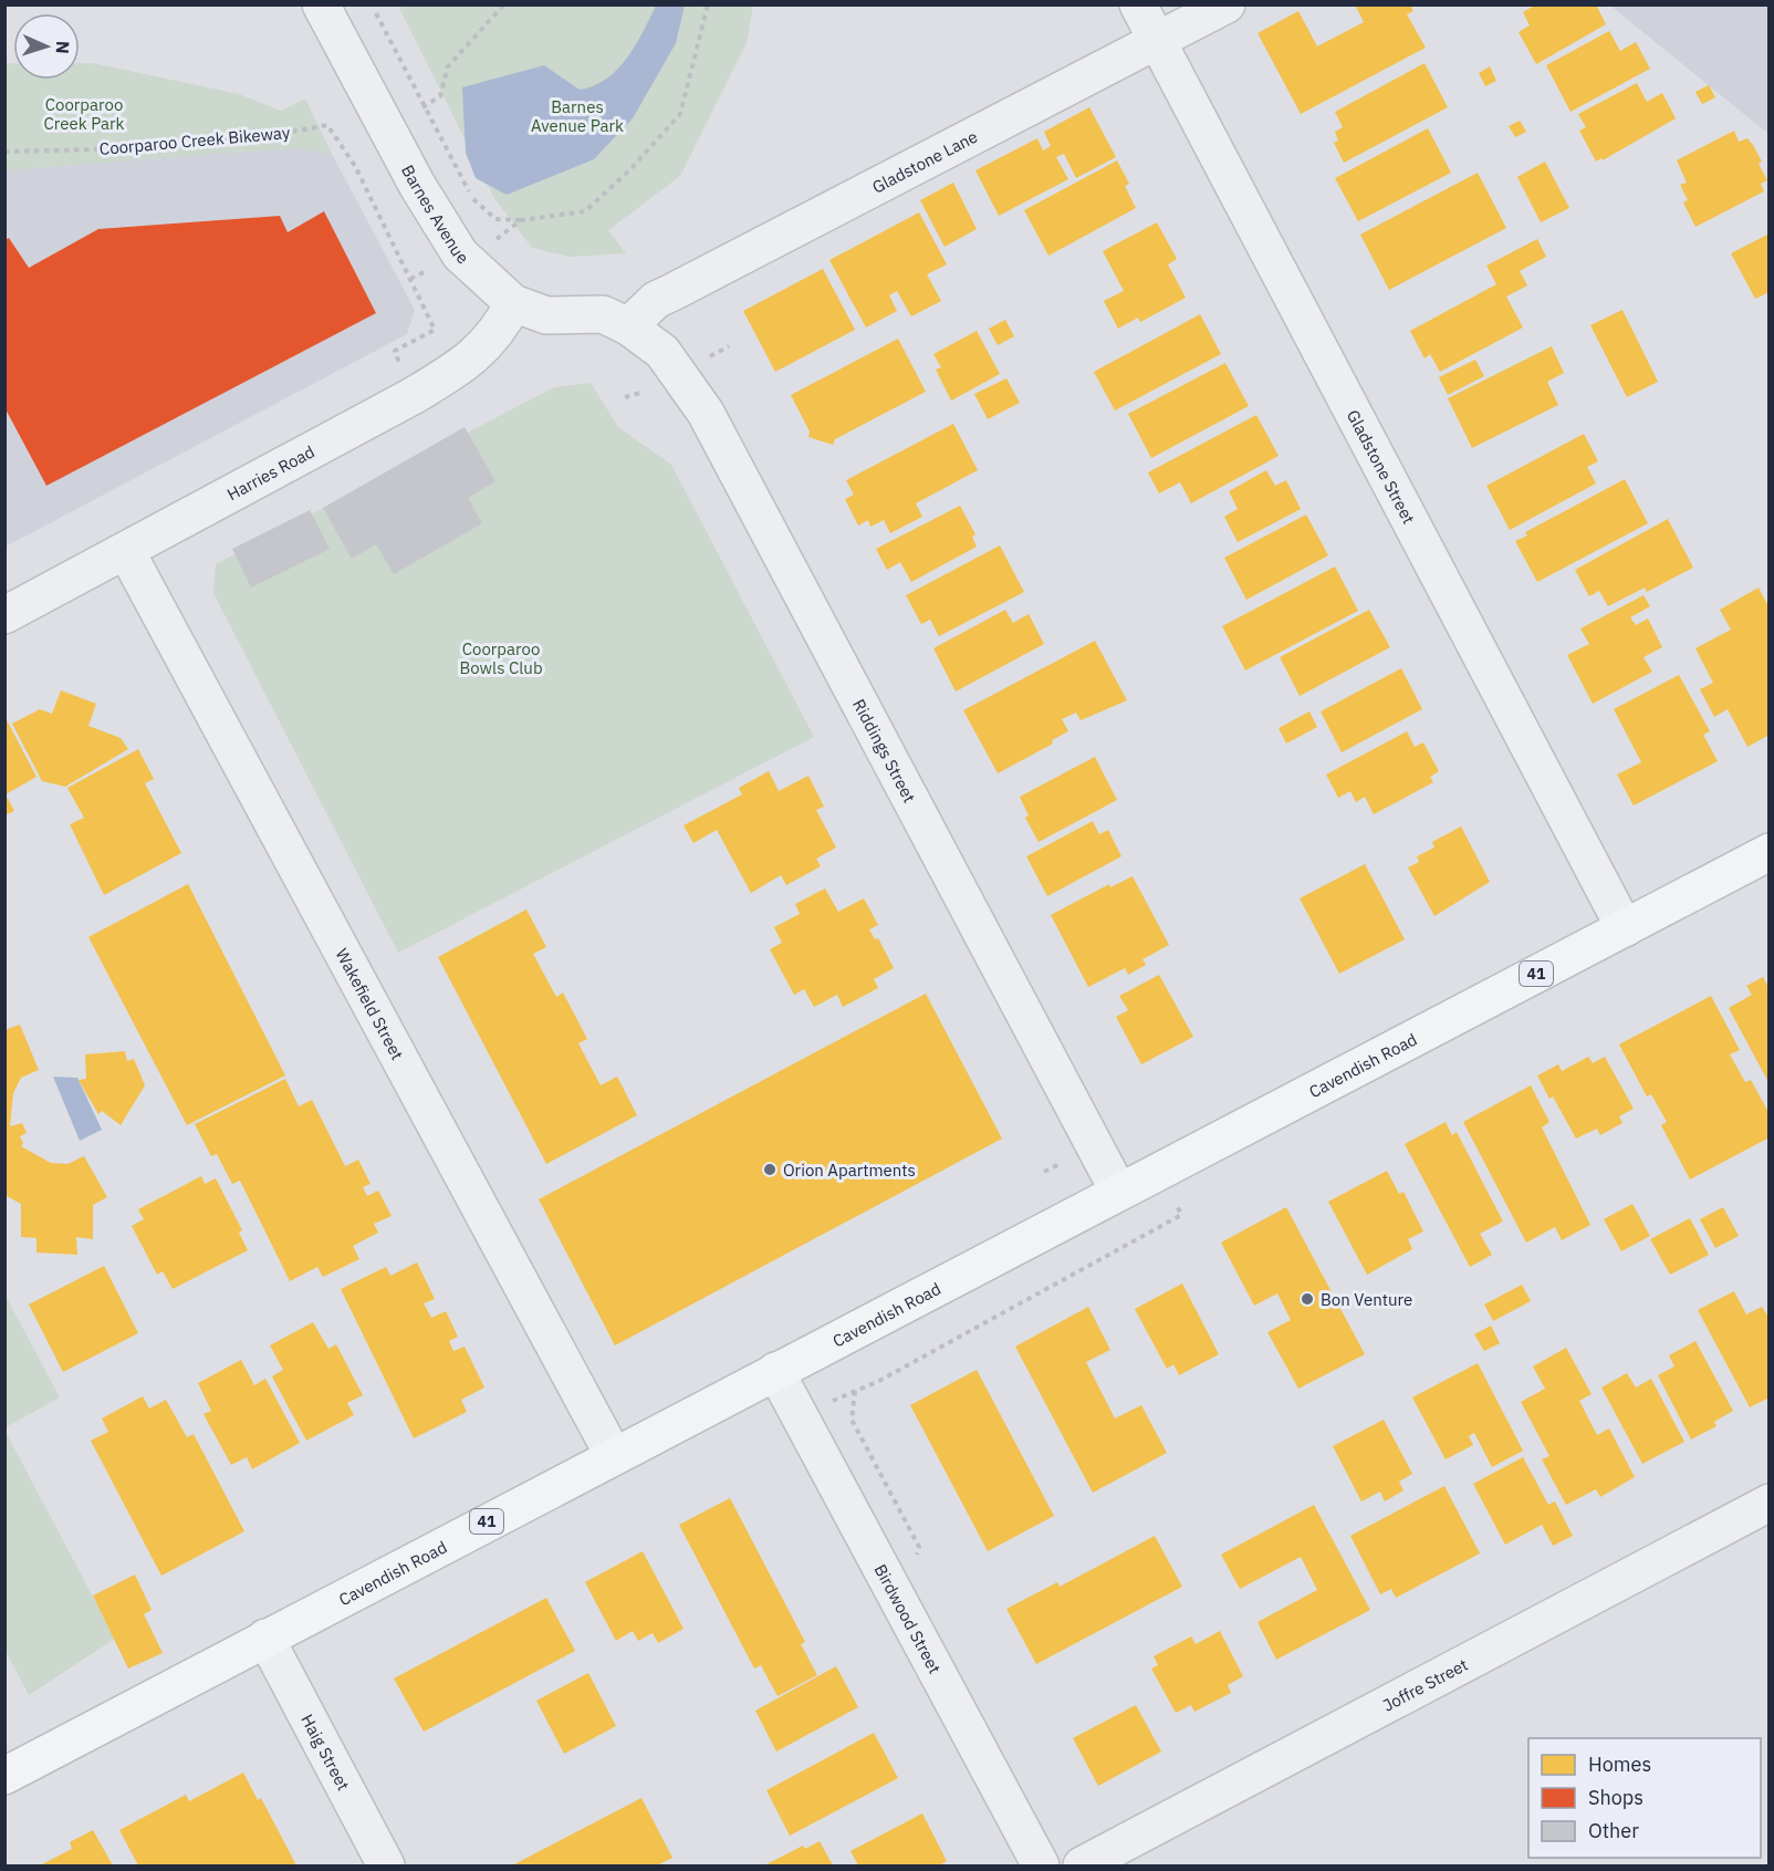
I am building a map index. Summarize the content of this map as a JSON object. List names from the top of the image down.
{
  "streets": {
    "main road": ["41", "Cavendish Road"],
    "street": [
      "Gladstone Lane",
      "Barnes Avenue",
      "Gladstone Street",
      "Harries Road",
      "Riddings Street",
      "Wakefield Street",
      "Birdwood Street",
      "Joffre Street",
      "Haig Street"
    ],
    "path": ["Coorparoo Creek Bikeway"]
  },
  "crossings": [
    ["Coorparoo Creek Bikeway", "Harries Road"],
    ["Gladstone Lane", "Barnes Avenue"],
    ["Gladstone Lane", "Gladstone Street"],
    ["Gladstone Lane", "Riddings Street"],
    ["Barnes Avenue", "Harries Road"],
    ["Barnes Avenue", "Riddings Street"],
    ["Gladstone Street", "Cavendish Road"],
    ["Harries Road", "Wakefield Street"],
    ["Riddings Street", "Cavendish Road"],
    ["Wakefield Street", "Cavendish Road"],
    ["Cavendish Road", "Birdwood Street"],
    ["Cavendish Road", "Haig Street"]
  ],
  "parks": ["Coorparoo Creek Park", "Barnes Avenue Park", "Coorparoo Bowls Club"],
  "places": ["Orion Apartments", "Bon Venture"],
  "legend": ["Homes", "Shops", "Other"],
  "north": "right"
}
